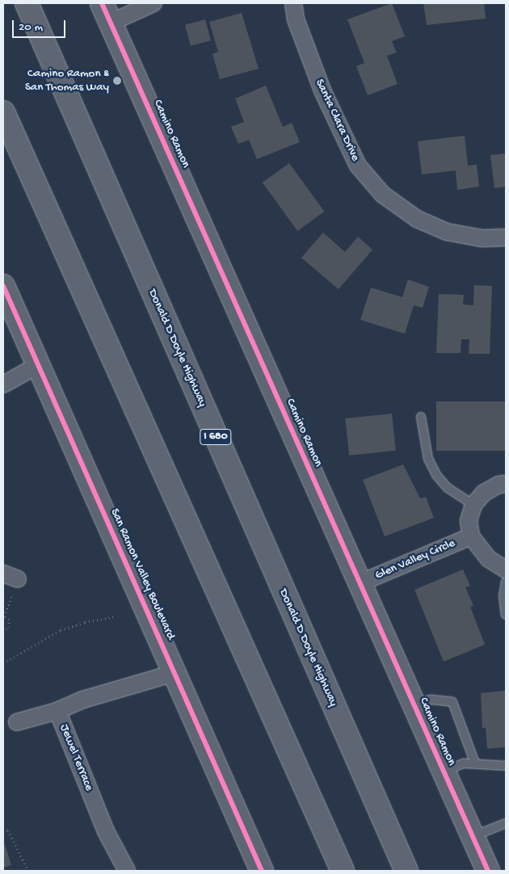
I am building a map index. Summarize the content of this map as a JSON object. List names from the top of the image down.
{
  "streets": {
    "main road": [
      "Camino Ramon",
      "Donald D Doyle Highway",
      "I 680",
      "San Ramon Valley Boulevard"
    ],
    "street": ["Santa Clara Drive", "Glen Valley Circle", "Jewel Terrace"]
  },
  "crossings": [
    ["Camino Ramon", "Glen Valley Circle"],
    ["San Ramon Valley Boulevard", "Jewel Terrace"]
  ],
  "places": ["Camino Ramon & San Thomas Way"],
  "scale_bar": "20 m"
}
